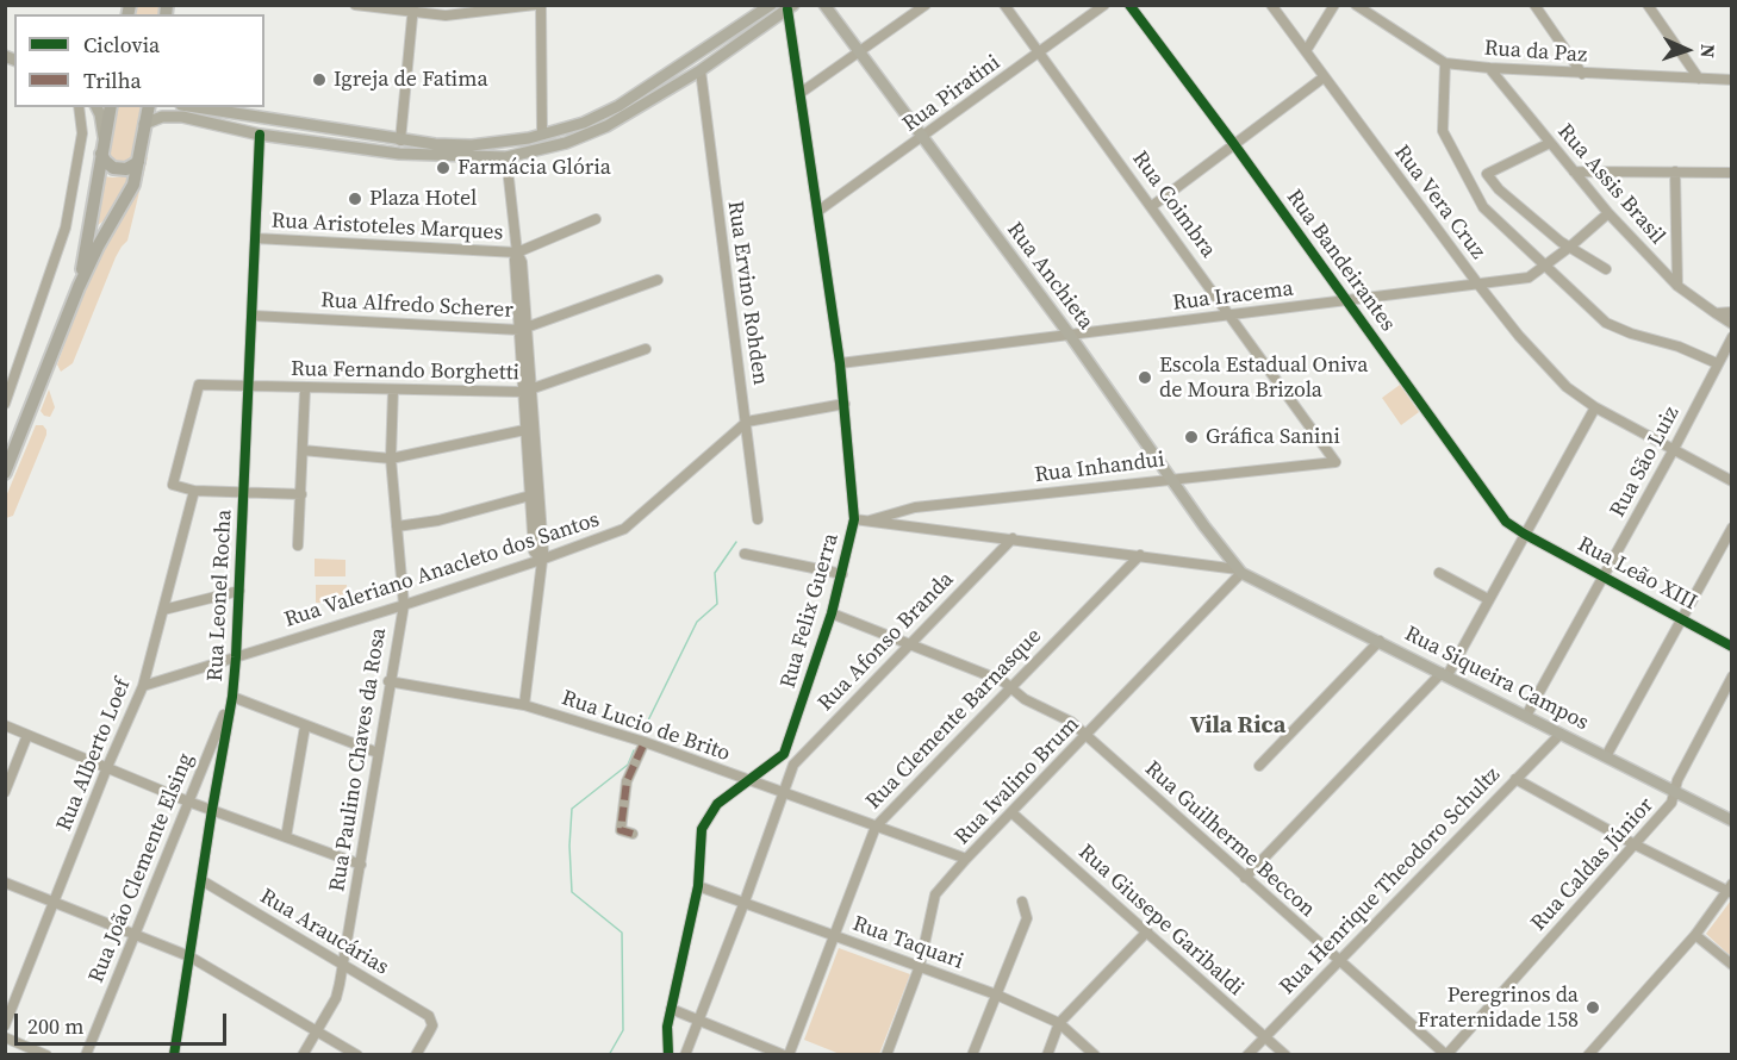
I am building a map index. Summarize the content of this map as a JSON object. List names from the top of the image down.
{
  "streets": {
    "main road": ["Rua Anchieta", "Rua Siqueira Campos"],
    "street": [
      "Rua da Paz",
      "Rua Piratini",
      "Rua Assis Brasil",
      "Rua Vera Cruz",
      "Rua Coimbra",
      "Rua Aristoteles Marques",
      "Rua Bandeirantes",
      "Rua Ervino Rohden",
      "Rua Iracema",
      "Rua Alfredo Scherer",
      "Rua Fernando Borghetti",
      "Rua São Luiz",
      "Rua Inhandui",
      "Rua Valeriano Anacleto dos Santos",
      "Rua Leão XIII",
      "Rua Leonel Rocha",
      "Rua Felix Guerra",
      "Rua Afonso Branda",
      "Rua Clemente Barnasque",
      "Rua Lucio de Brito",
      "Rua Alberto Loef",
      "Rua Paulino Chaves da Rosa",
      "Rua Ivalino Brum",
      "Rua Guilherme Beccon",
      "Rua Caldas Júnior",
      "Rua João Clemente Elsing",
      "Rua Henrique Theodoro Schultz",
      "Rua Giusepe Garibaldi",
      "Rua Araucárias",
      "Rua Taquari"
    ]
  },
  "crossings": [
    ["Rua da Paz", "Rua Assis Brasil"],
    ["Rua Piratini", "Rua Coimbra"],
    ["Rua Piratini", "Rua Anchieta"],
    ["Rua Piratini", "Rua Felix Guerra"],
    ["Rua Assis Brasil", "Rua Iracema"],
    ["Rua Vera Cruz", "Rua Iracema"],
    ["Rua Vera Cruz", "Rua São Luiz"],
    ["Rua Coimbra", "Rua Iracema"],
    ["Rua Coimbra", "Rua Inhandui"],
    ["Rua Aristoteles Marques", "Rua Leonel Rocha"],
    ["Rua Bandeirantes", "Rua Iracema"],
    ["Rua Bandeirantes", "Rua Leão XIII"],
    ["Rua Anchieta", "Rua Iracema"],
    ["Rua Anchieta", "Rua Inhandui"],
    ["Rua Anchieta", "Rua Siqueira Campos"],
    ["Rua Anchieta", "Rua Ivalino Brum"],
    ["Rua Ervino Rohden", "Rua Valeriano Anacleto dos Santos"],
    ["Rua Iracema", "Rua Felix Guerra"],
    ["Rua Alfredo Scherer", "Rua Leonel Rocha"],
    ["Rua Fernando Borghetti", "Rua Leonel Rocha"],
    ["Rua Fernando Borghetti", "Rua Alberto Loef"],
    ["Rua Fernando Borghetti", "Rua Paulino Chaves da Rosa"],
    ["Rua São Luiz", "Rua Leão XIII"],
    ["Rua São Luiz", "Rua Siqueira Campos"],
    ["Rua Inhandui", "Rua Siqueira Campos"],
    ["Rua Valeriano Anacleto dos Santos", "Rua Leonel Rocha"],
    ["Rua Valeriano Anacleto dos Santos", "Rua Alberto Loef"],
    ["Rua Valeriano Anacleto dos Santos", "Rua Paulino Chaves da Rosa"],
    ["Rua Leonel Rocha", "Rua João Clemente Elsing"],
    ["Rua Leonel Rocha", "Rua Araucárias"],
    ["Rua Felix Guerra", "Rua Siqueira Campos"],
    ["Rua Felix Guerra", "Rua Lucio de Brito"],
    ["Rua Felix Guerra", "Rua Guilherme Beccon"],
    ["Rua Felix Guerra", "Rua Taquari"],
    ["Rua Afonso Branda", "Rua Siqueira Campos"],
    ["Rua Afonso Branda", "Rua Lucio de Brito"],
    ["Rua Afonso Branda", "Rua Guilherme Beccon"],
    ["Rua Afonso Branda", "Rua Taquari"],
    ["Rua Siqueira Campos", "Rua Clemente Barnasque"],
    ["Rua Siqueira Campos", "Rua Ivalino Brum"],
    ["Rua Siqueira Campos", "Rua Caldas Júnior"],
    ["Rua Siqueira Campos", "Rua Henrique Theodoro Schultz"],
    ["Rua Clemente Barnasque", "Rua Lucio de Brito"],
    ["Rua Clemente Barnasque", "Rua Guilherme Beccon"],
    ["Rua Clemente Barnasque", "Rua Taquari"],
    ["Rua Lucio de Brito", "Rua Paulino Chaves da Rosa"],
    ["Rua Lucio de Brito", "Rua Ivalino Brum"],
    ["Rua Paulino Chaves da Rosa", "Rua Araucárias"],
    ["Rua Ivalino Brum", "Rua Guilherme Beccon"],
    ["Rua Ivalino Brum", "Rua Giusepe Garibaldi"],
    ["Rua Ivalino Brum", "Rua Taquari"],
    ["Rua Guilherme Beccon", "Rua Caldas Júnior"],
    ["Rua Guilherme Beccon", "Rua Henrique Theodoro Schultz"],
    ["Rua Henrique Theodoro Schultz", "Rua Giusepe Garibaldi"]
  ],
  "districts": ["Vila Rica"],
  "places": [
    "Igreja de Fatima",
    "Farmácia Glória",
    "Plaza Hotel",
    "Escola Estadual Oniva de Moura Brizola",
    "Gráfica Sanini",
    "Peregrinos da Fraternidade 158"
  ],
  "legend": ["Ciclovia", "Trilha"],
  "scale_bar": "200 m",
  "north": "right"
}
